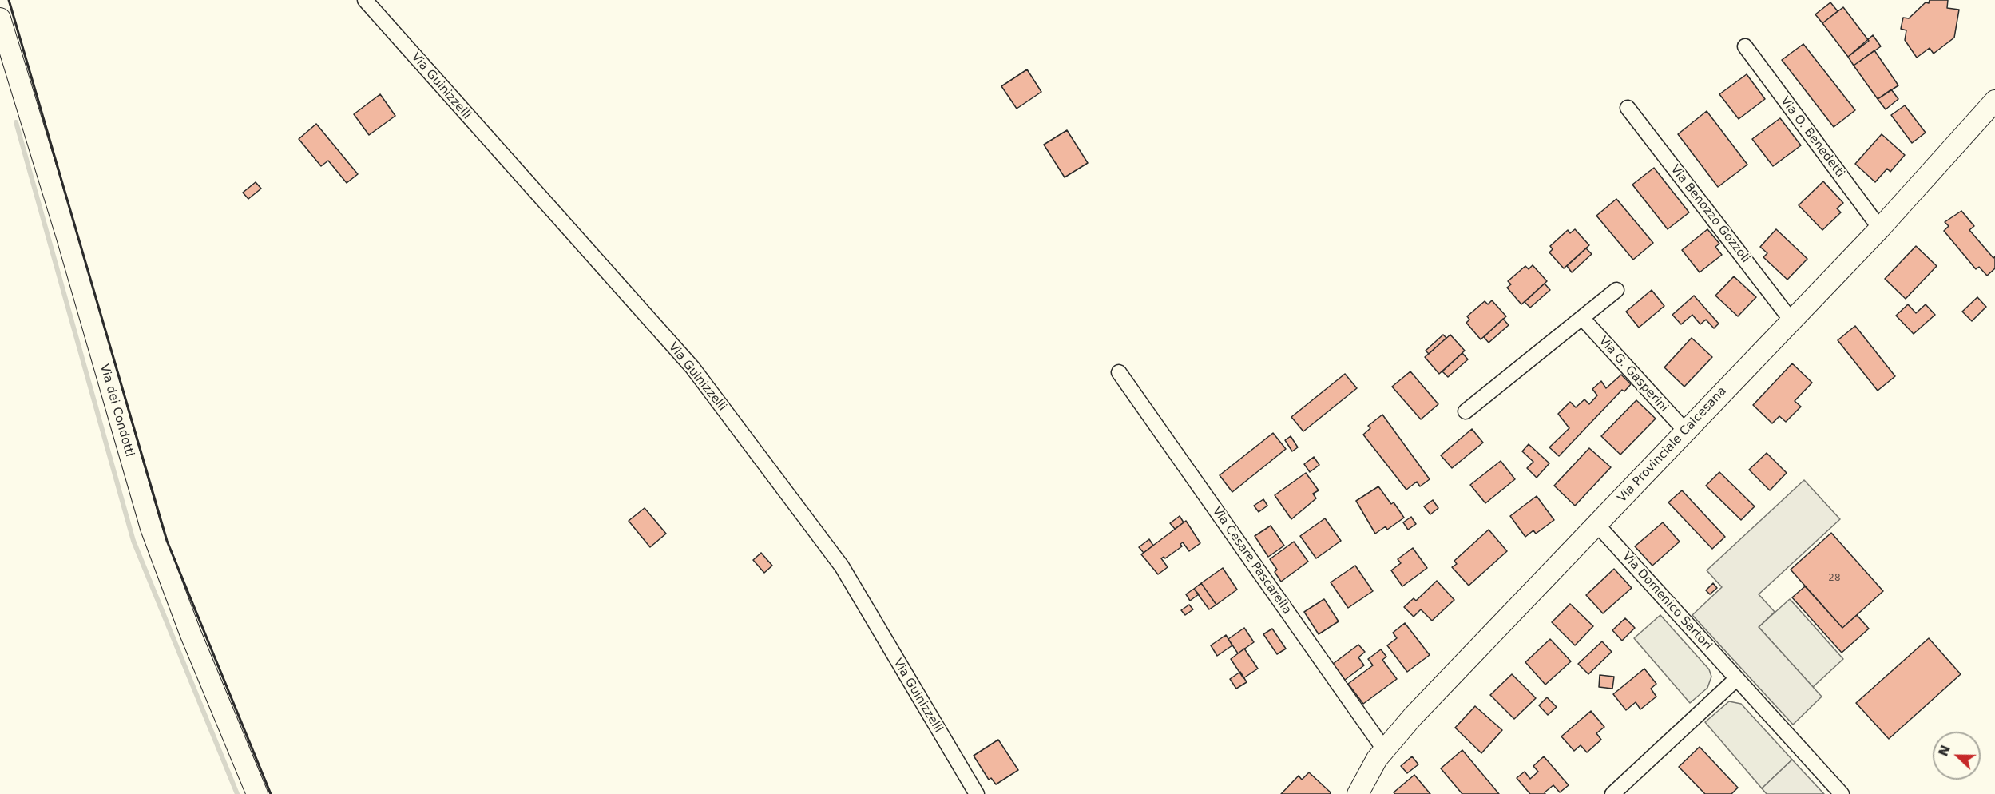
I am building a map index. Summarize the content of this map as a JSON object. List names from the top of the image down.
{
  "streets": {
    "main road": ["Via dei Condotti", "Via Provinciale Calcesana"],
    "street": [
      "Via Guinizzelli",
      "Via O. Benedetti",
      "Via Benozzo Gozzoli",
      "Via G. Gasperini",
      "Via Cesare Pascarella",
      "Via Domenico Sartori"
    ]
  },
  "crossings": [
    ["Via O. Benedetti", "Via Provinciale Calcesana"],
    ["Via Benozzo Gozzoli", "Via Provinciale Calcesana"],
    ["Via G. Gasperini", "Via Provinciale Calcesana"],
    ["Via Provinciale Calcesana", "Via Cesare Pascarella"],
    ["Via Provinciale Calcesana", "Via Domenico Sartori"]
  ],
  "house_numbers": ["28"],
  "north": "left"
}
